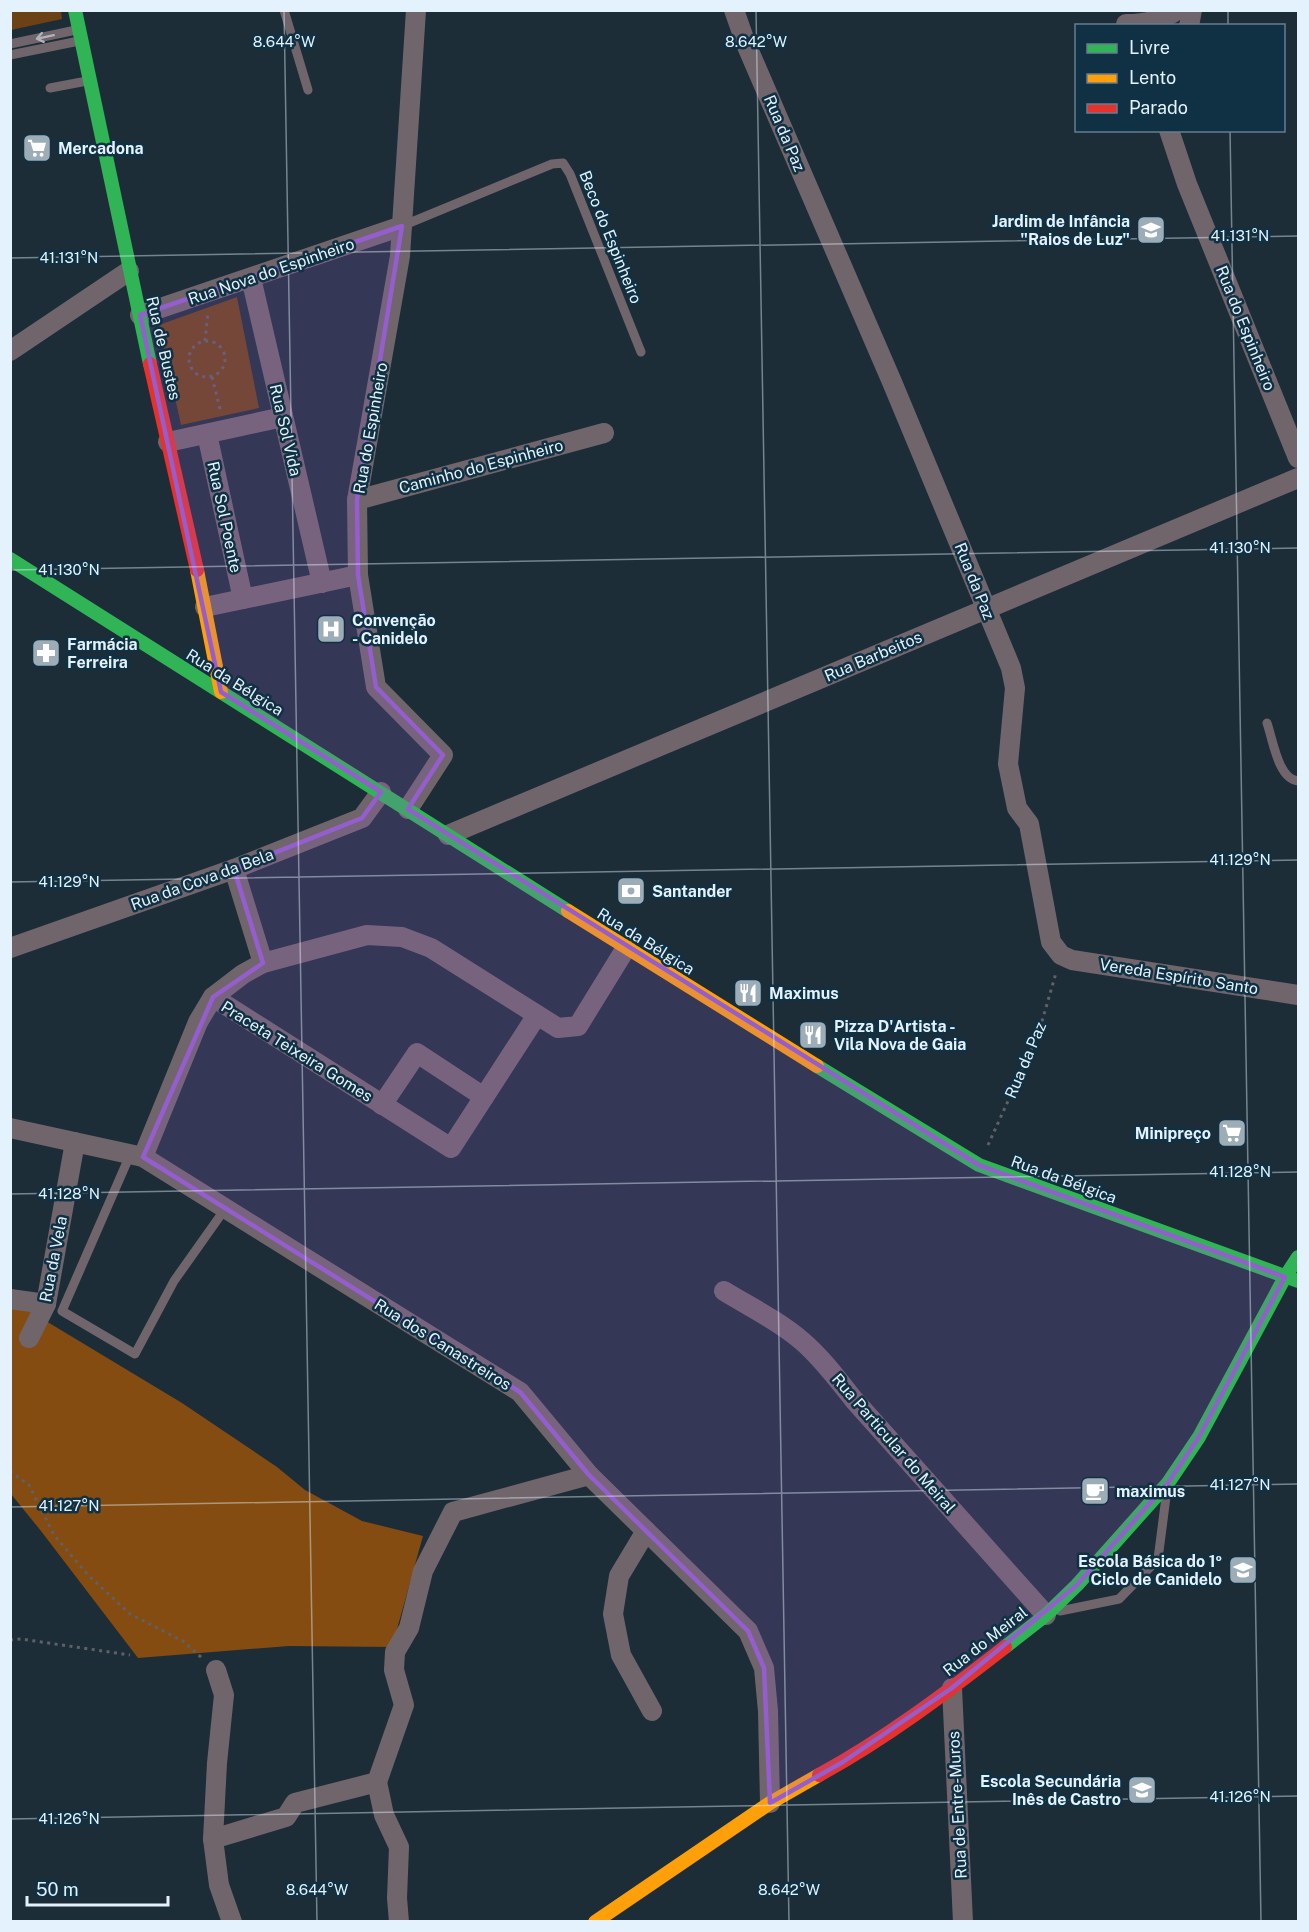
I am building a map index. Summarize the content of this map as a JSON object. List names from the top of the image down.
{
  "streets": {
    "main road": ["Rua de Bustes", "Rua da Bélgica", "Rua do Meiral"],
    "street": [
      "Rua da Paz",
      "Rua Nova do Espinheiro",
      "Rua do Espinheiro",
      "Rua Sol Vida",
      "Caminho do Espinheiro",
      "Rua Sol Poente",
      "Rua Barbeitos",
      "Rua da Cova da Bela",
      "Vereda Espírito Santo",
      "Praceta Teixeira Gomes",
      "Rua da Vela",
      "Rua dos Canastreiros",
      "Rua Particular do Meiral",
      "Rua de Entre-Muros"
    ],
    "lane": ["Beco do Espinheiro"]
  },
  "crossings": [
    ["Rua da Paz", "Rua Barbeitos"],
    ["Rua da Paz", "Rua da Bélgica"],
    ["Rua da Paz", "Vereda Espírito Santo"],
    ["Beco do Espinheiro", "Rua Nova do Espinheiro"],
    ["Beco do Espinheiro", "Rua do Espinheiro"],
    ["Rua Nova do Espinheiro", "Rua do Espinheiro"],
    ["Rua Nova do Espinheiro", "Rua de Bustes"],
    ["Rua Nova do Espinheiro", "Rua Sol Vida"],
    ["Rua do Espinheiro", "Caminho do Espinheiro"],
    ["Rua do Espinheiro", "Rua da Bélgica"],
    ["Rua de Bustes", "Rua da Bélgica"],
    ["Rua Barbeitos", "Rua da Bélgica"],
    ["Rua da Bélgica", "Rua da Cova da Bela"],
    ["Rua da Bélgica", "Rua do Meiral"],
    ["Rua da Vela", "Rua dos Canastreiros"],
    ["Rua dos Canastreiros", "Rua do Meiral"],
    ["Rua Particular do Meiral", "Rua do Meiral"],
    ["Rua do Meiral", "Rua de Entre-Muros"]
  ],
  "places": {
    "supermarket": ["Mercadona", "Minipreço"],
    "school or university": ["Jardim de Infância \"Raios de Luz\"", "Escola Básica do 1º Ciclo de Canidelo", "Escola Secundária Inês de Castro"],
    "hospital": ["Convenção - Canidelo"],
    "pharmacy": ["Farmácia Ferreira"],
    "bank": ["Santander"],
    "restaurant": ["Maximus", "Pizza D'Artista - Vila Nova de Gaia"],
    "cafe": ["maximus"]
  },
  "legend": ["Livre", "Lento", "Parado"],
  "scale_bar": "50 m",
  "coordinates": [
    "8.644°W",
    "8.642°W",
    "41.131°N",
    "41.130°N",
    "41.129°N",
    "41.128°N",
    "41.127°N",
    "41.126°N"
  ]
}
